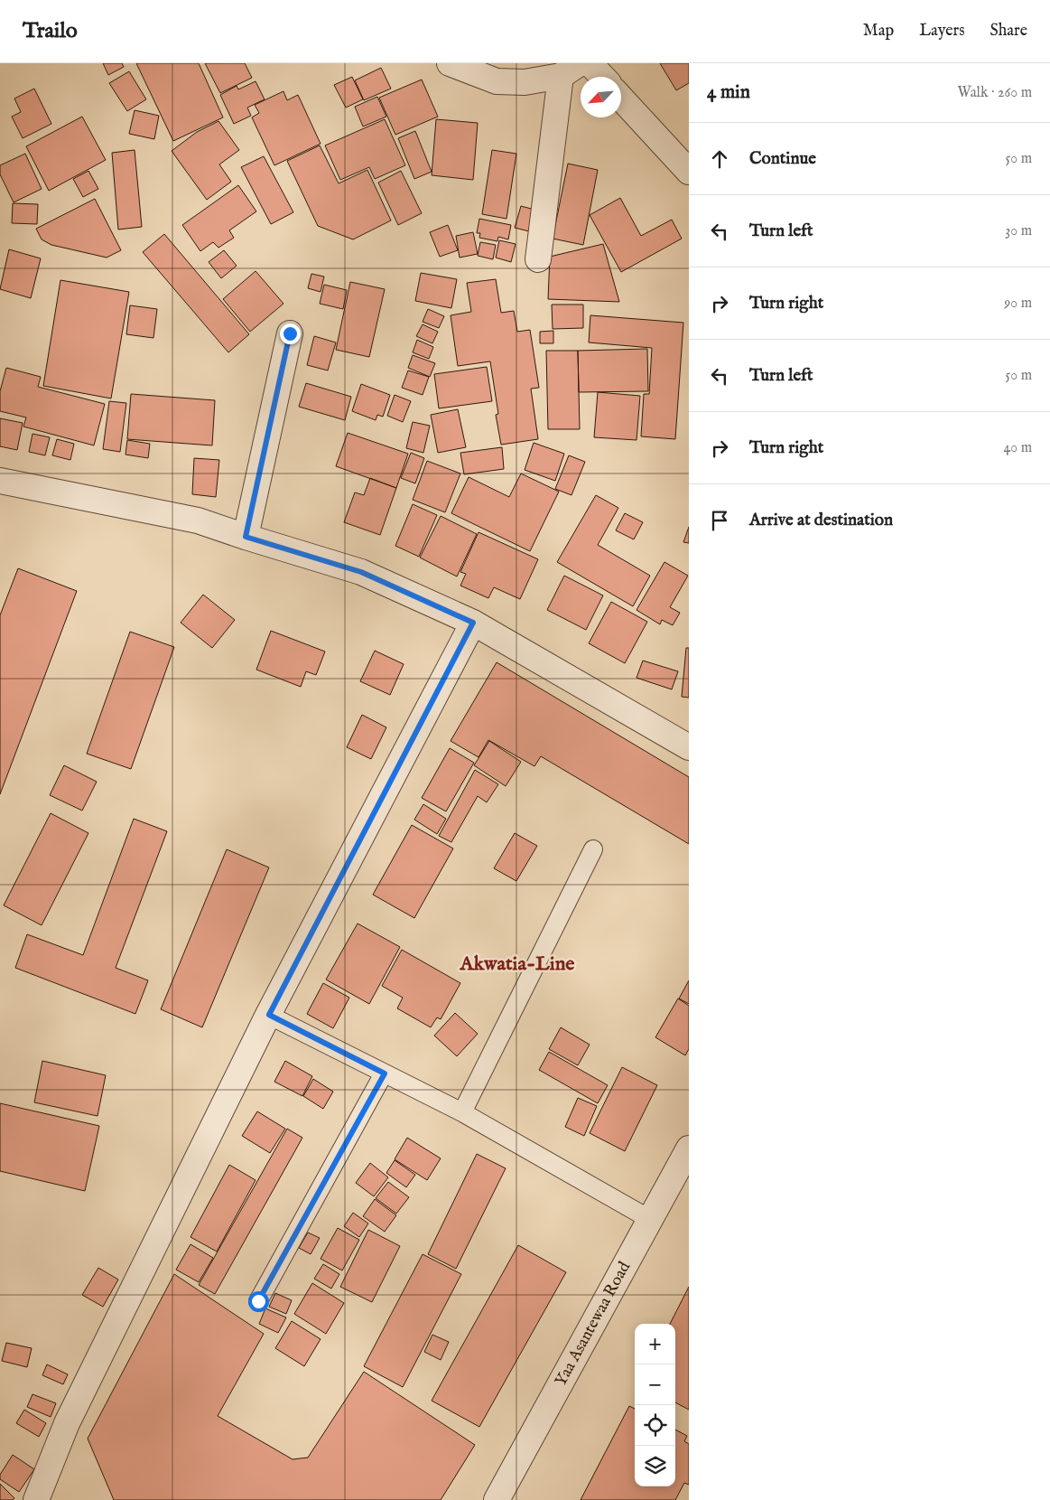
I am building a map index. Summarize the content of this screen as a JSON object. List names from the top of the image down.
{
  "streets": {
    "street": ["Yaa Asantewaa Road"]
  },
  "districts": ["Akwatia-Line"],
  "north": "bottom left",
  "page": {
    "header": "Trailo",
    "nav": ["Map", "Layers", "Share"],
    "heading": ["4 min", "Walk · 260 m"],
    "list": [
      ["Continue", "50 m"],
      ["Turn left", "30 m"],
      ["Turn right", "90 m"],
      ["Turn left", "50 m"],
      ["Turn right", "40 m"],
      "Arrive at destination"
    ],
    "map_buttons": ["+", "−"]
  }
}
